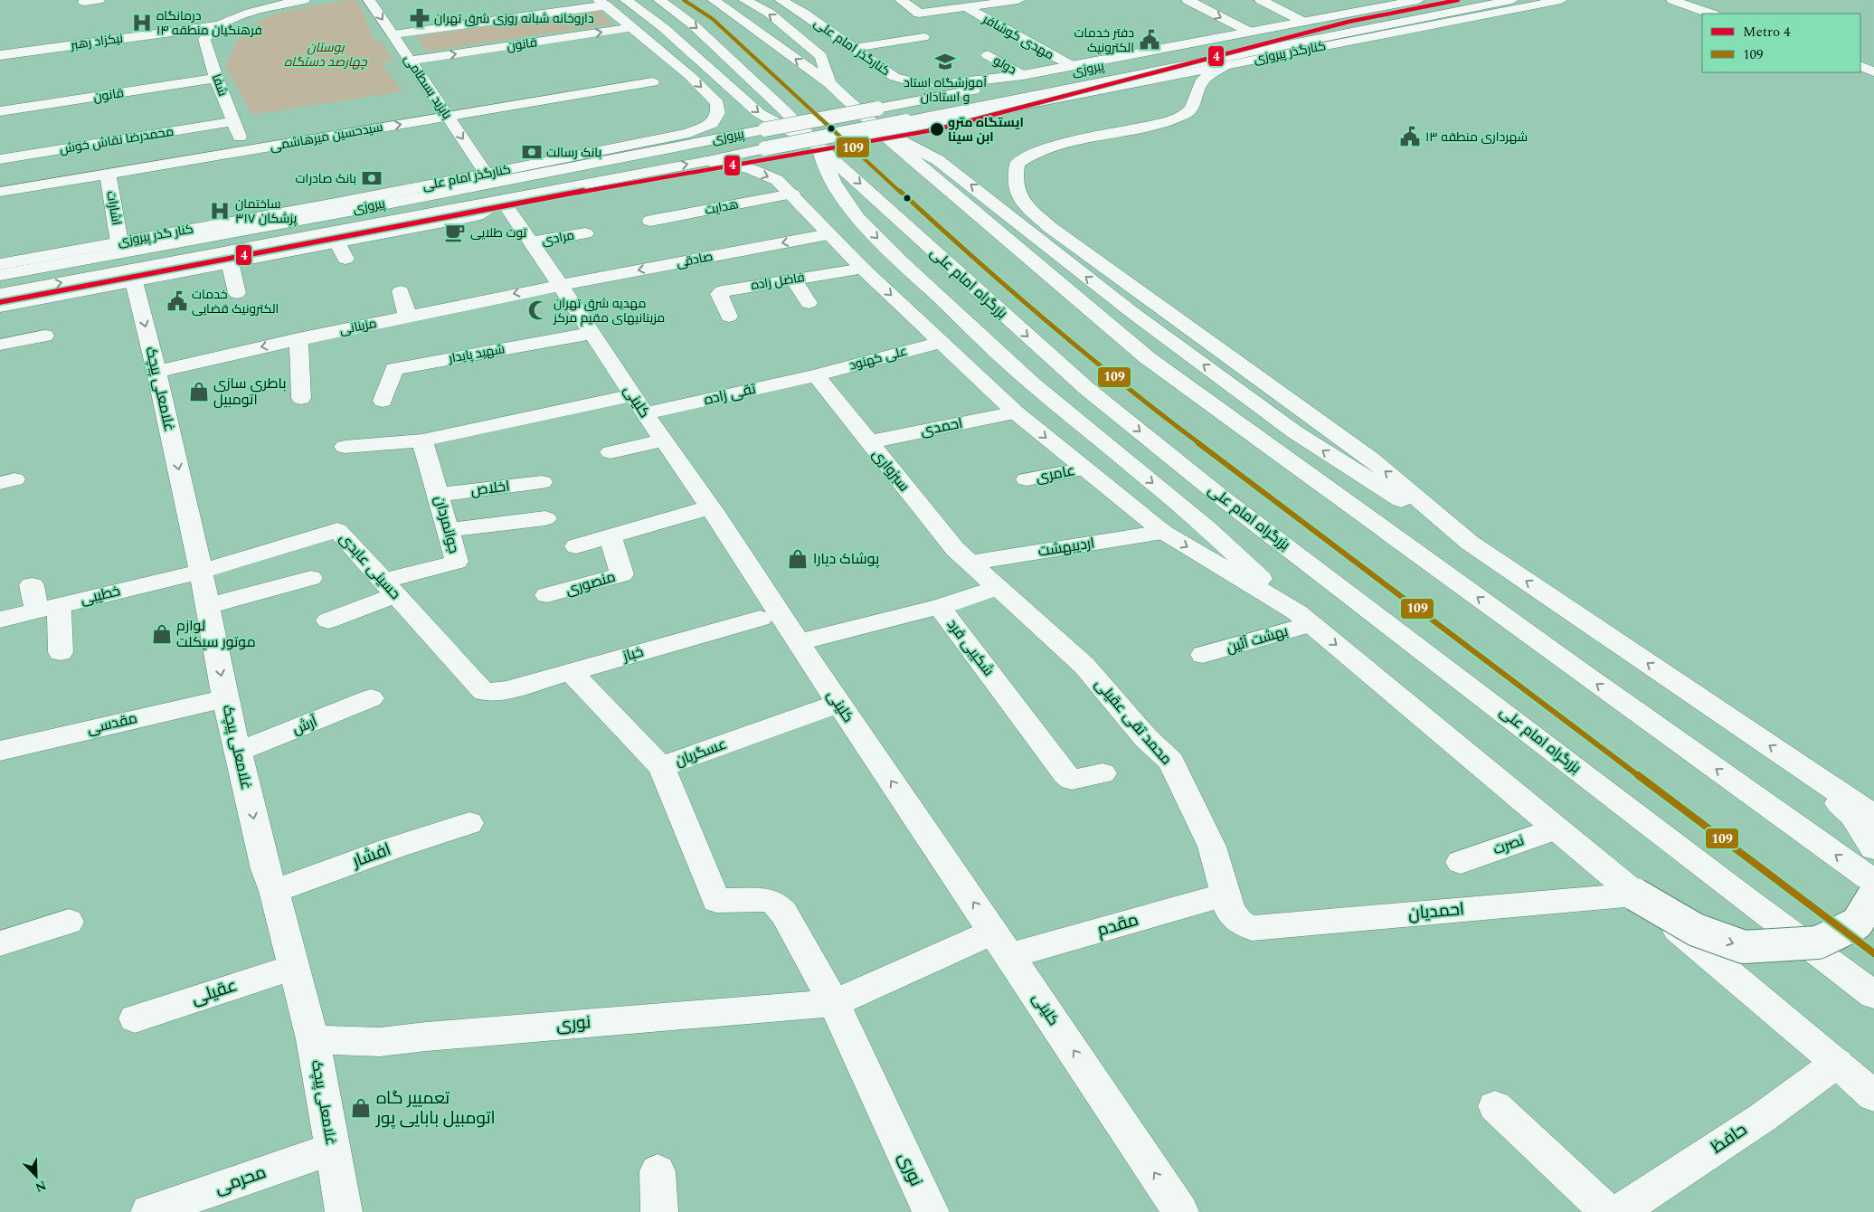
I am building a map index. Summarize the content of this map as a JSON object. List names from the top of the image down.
{
  "streets": {
    "main road": [
      "مهدی کوشافر",
      "نیکزاد رهبر",
      "قانون",
      "کنارگذر امام علی",
      "کنارگذر پیروزی",
      "دولو",
      "پیروزی",
      "شفا",
      "بایزید بسطامی",
      "سیدحسین میرهاشمی",
      "محمدرضا نقاش خوش",
      "هدایت",
      "اشارات",
      "کنار گذر پیروزی",
      "مرادی",
      "صادقی",
      "فاضل زاده",
      "بزرگراه امام علی",
      "مزینانی",
      "شهید پایدار",
      "علی کهنود",
      "غلامعلی پیچک",
      "تقی زاده",
      "کلینی",
      "احمدی",
      "سبزواری",
      "عامری",
      "اخلاص",
      "جوانمردان",
      "اردیبهشت",
      "حسینی عابدی",
      "منصوری",
      "خطیبی",
      "بهشت آئین",
      "شکیبی فرد",
      "خباز",
      "محمد تقی عقیلی",
      "مقدسی",
      "آرش",
      "عسگریان",
      "نصرت",
      "افشار",
      "احمدیان",
      "مقدم",
      "عقیلی",
      "نوری",
      "حافظ",
      "محرمی"
    ]
  },
  "crossings": [
    ["نیکزاد رهبر", "شفا"],
    ["قانون", "کنارگذر امام علی"],
    ["قانون", "شفا"],
    ["قانون", "بایزید بسطامی"],
    ["کنارگذر امام علی", "پیروزی"],
    ["کنارگذر امام علی", "بایزید بسطامی"],
    ["کنارگذر امام علی", "کنار گذر پیروزی"],
    ["کنارگذر پیروزی", "پیروزی"],
    ["پیروزی", "کنار گذر پیروزی"],
    ["پیروزی", "بزرگراه امام علی"],
    ["پیروزی", "غلامعلی پیچک"],
    ["پیروزی", "کلینی"],
    ["شفا", "سیدحسین میرهاشمی"],
    ["شفا", "محمدرضا نقاش خوش"],
    ["بایزید بسطامی", "سیدحسین میرهاشمی"],
    ["سیدحسین میرهاشمی", "اشارات"],
    ["اشارات", "کنار گذر پیروزی"],
    ["مرادی", "کلینی"],
    ["صادقی", "مزینانی"],
    ["صادقی", "کلینی"],
    ["مزینانی", "غلامعلی پیچک"],
    ["مزینانی", "کلینی"],
    ["شهید پایدار", "کلینی"],
    ["علی کهنود", "تقی زاده"],
    ["علی کهنود", "سبزواری"],
    ["غلامعلی پیچک", "حسینی عابدی"],
    ["غلامعلی پیچک", "خطیبی"],
    ["غلامعلی پیچک", "مقدسی"],
    ["غلامعلی پیچک", "آرش"],
    ["غلامعلی پیچک", "افشار"],
    ["غلامعلی پیچک", "عقیلی"],
    ["غلامعلی پیچک", "نوری"],
    ["غلامعلی پیچک", "محرمی"],
    ["تقی زاده", "کلینی"],
    ["تقی زاده", "سبزواری"],
    ["تقی زاده", "جوانمردان"],
    ["کلینی", "شکیبی فرد"],
    ["کلینی", "عسگریان"],
    ["کلینی", "مقدم"],
    ["کلینی", "نوری"],
    ["احمدی", "سبزواری"],
    ["سبزواری", "اردیبهشت"],
    ["سبزواری", "محمد تقی عقیلی"],
    ["اخلاص", "جوانمردان"],
    ["جوانمردان", "حسینی عابدی"],
    ["اردیبهشت", "محمد تقی عقیلی"],
    ["حسینی عابدی", "خطیبی"],
    ["حسینی عابدی", "خباز"],
    ["خباز", "عسگریان"],
    ["محمد تقی عقیلی", "احمدیان"],
    ["محمد تقی عقیلی", "مقدم"],
    ["عسگریان", "نوری"],
    ["مقدم", "نوری"]
  ],
  "one_way": ["مزینانی", "غلامعلی پیچک", "کلینی"],
  "parks": ["بوستان چهارصد دستگاه"],
  "places": {
    "pharmacy": ["داروخانه شبانه روزی شرق تهران"],
    "hospital": ["درمانگاه فرهنگیان منطقه ۱۴", "ساختمان پزشکان ۳۱۷"],
    "public building": ["دفتر خدمات الکترونیک", "شهرداری منطقه ۱۳", "خدمات الکترونیک قضایی"],
    "school or university": ["آموزشگاه استاد و استادان"],
    "other": ["ایستگاه مترو ابن سینا"],
    "bank": ["بانک رسالت", "بانک صادرات"],
    "cafe": ["توت طلایی"],
    "mosque": ["مهدیه شرق تهران مزینانیهای مقیم مرکز"],
    "shop": [
      "باطری سازی اتومبیل",
      "پوشاک دیارا",
      "لوازم موتور سیکلت",
      "تعمییر گاه اتومبیل بابایی پور"
    ]
  },
  "lines": ["metro line 4", "transit line 109"],
  "legend": ["Metro 4", "109"],
  "north": "bottom right"
}
